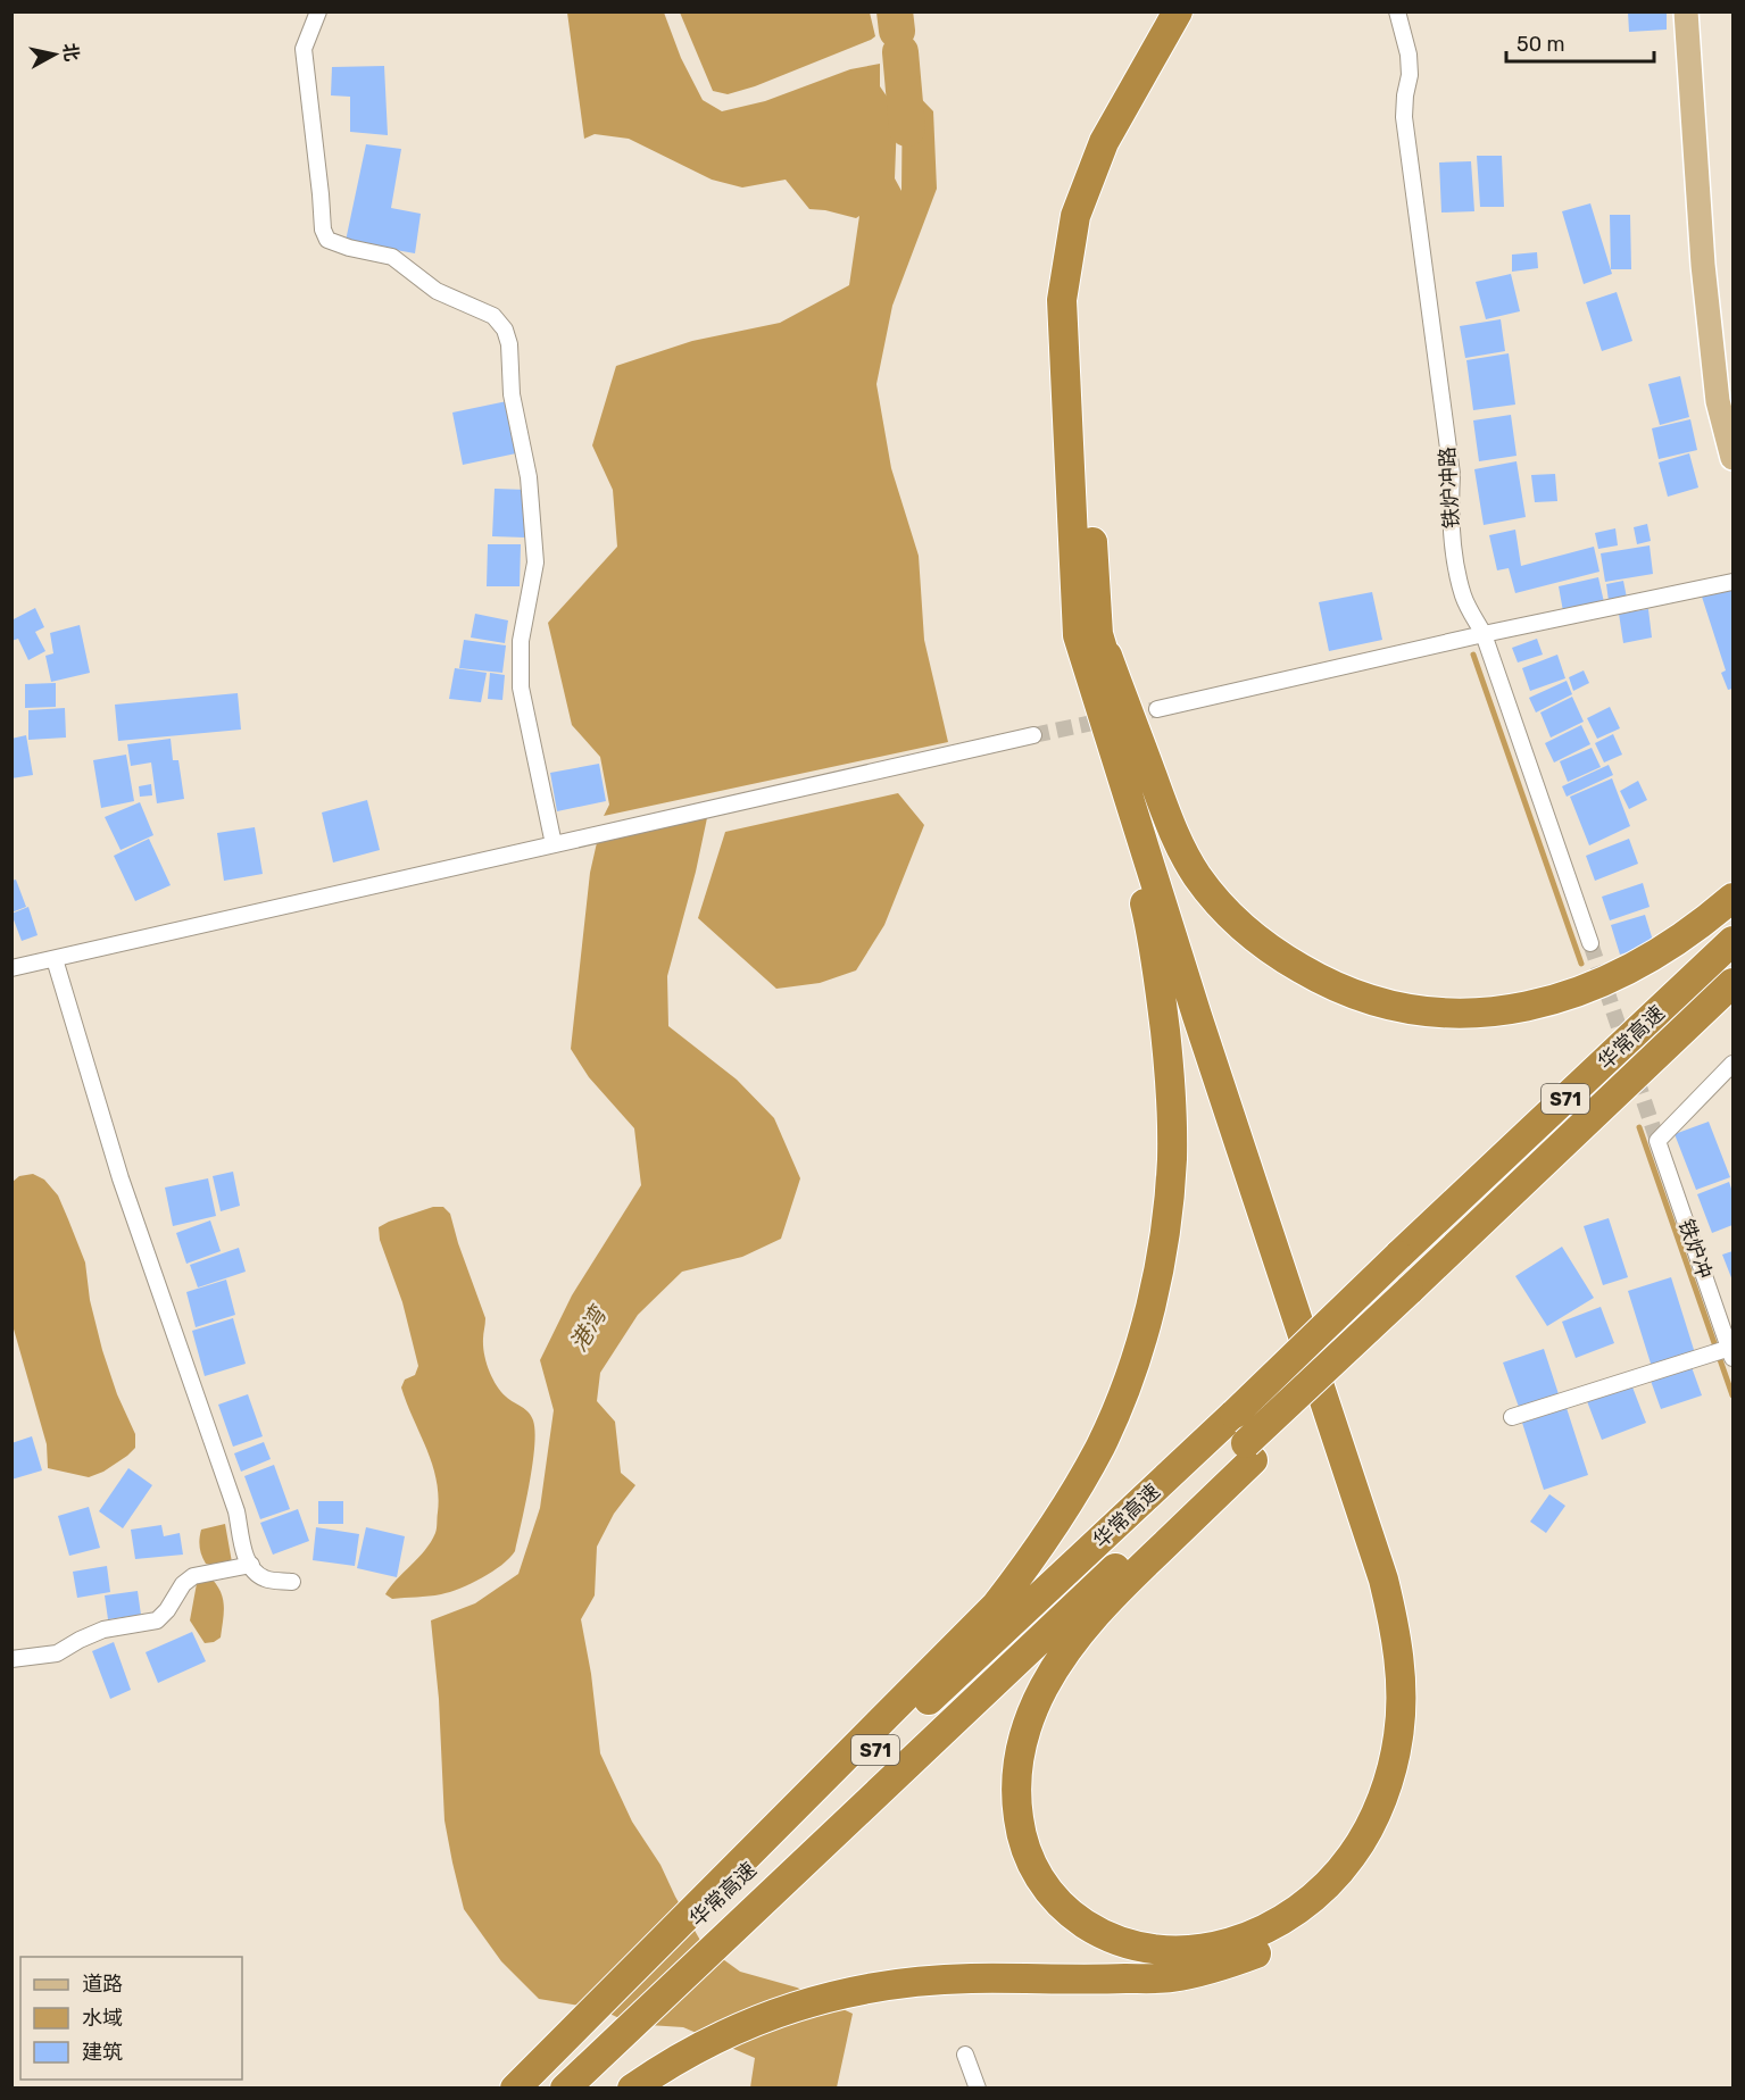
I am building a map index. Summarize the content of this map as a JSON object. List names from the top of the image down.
{
  "streets": {
    "highway": ["华常高速", "S71"],
    "street": ["铁炉冲路", "铁炉冲"]
  },
  "water": ["港湾"],
  "legend": ["道路", "水域", "建筑"],
  "scale_bar": "50 m",
  "north": "right"
}
